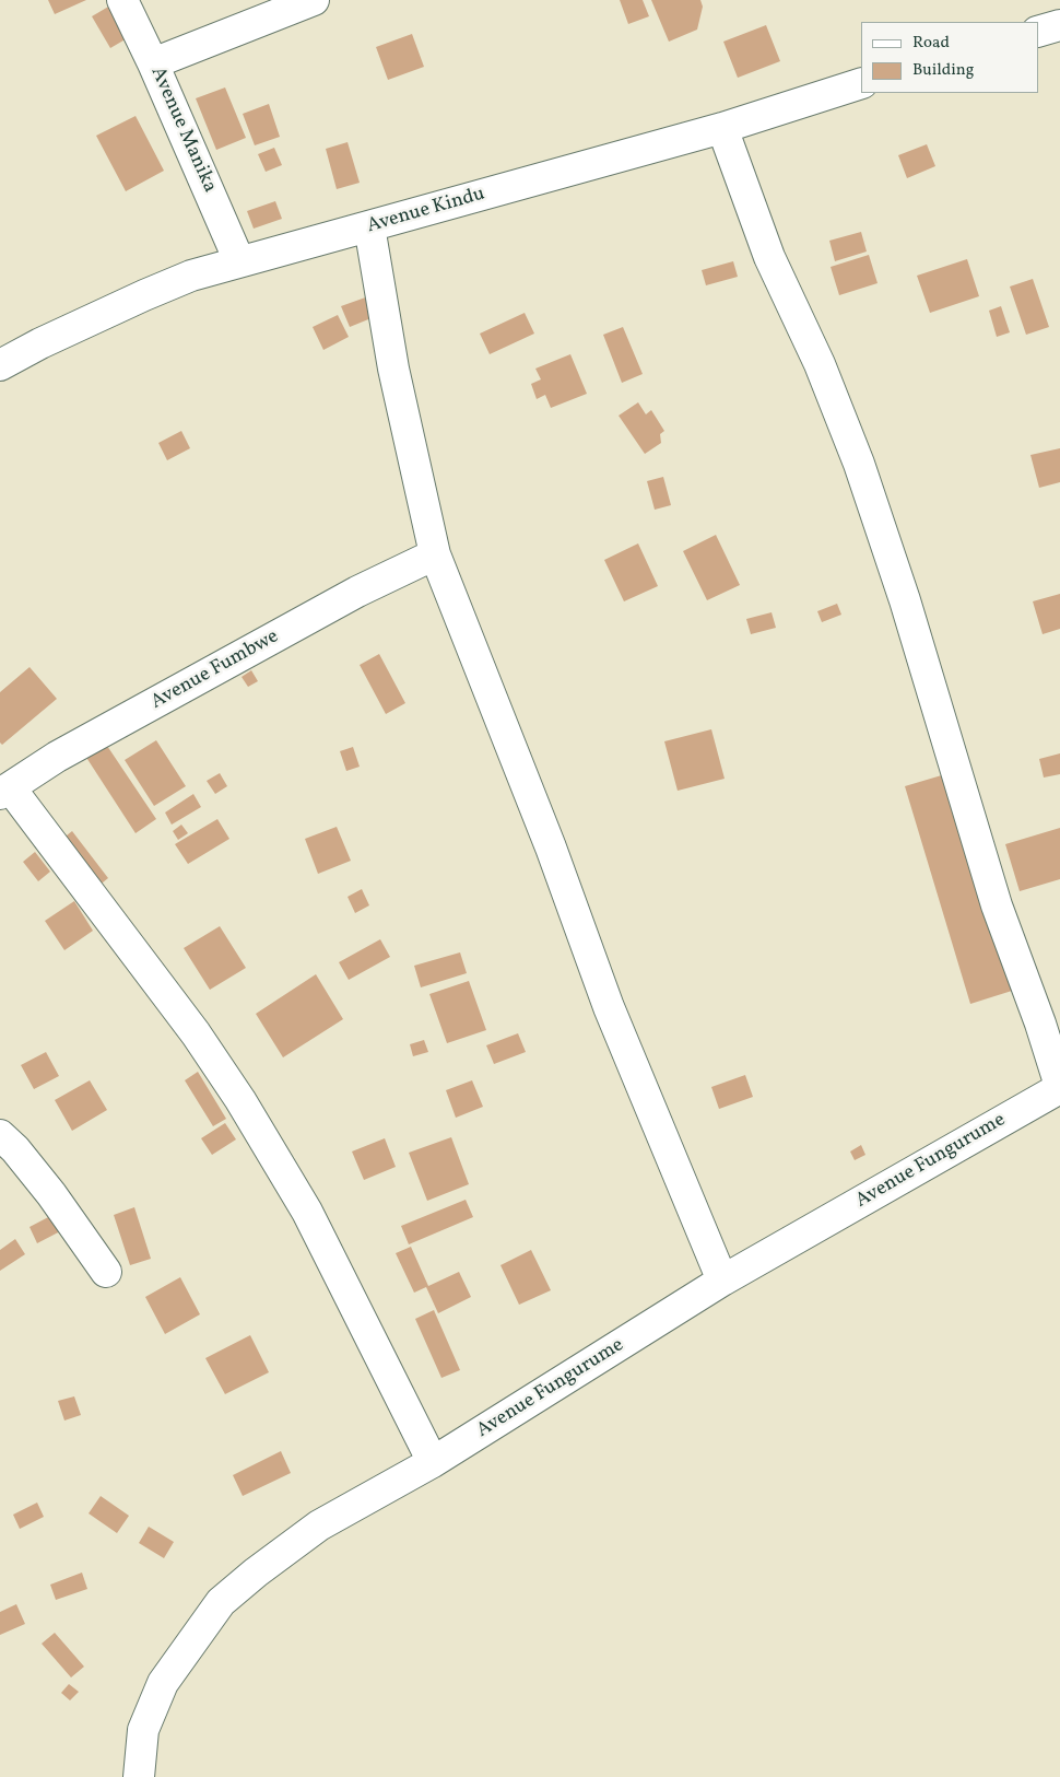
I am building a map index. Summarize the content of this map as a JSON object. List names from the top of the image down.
{
  "streets": {
    "street": [
      "Avenue Manika",
      "Avenue Kindu",
      "Avenue Fumbwe",
      "Avenue Fungurume"
    ]
  },
  "crossings": [
    ["Avenue Manika", "Avenue Kindu"]
  ],
  "legend": ["Road", "Building"]
}
